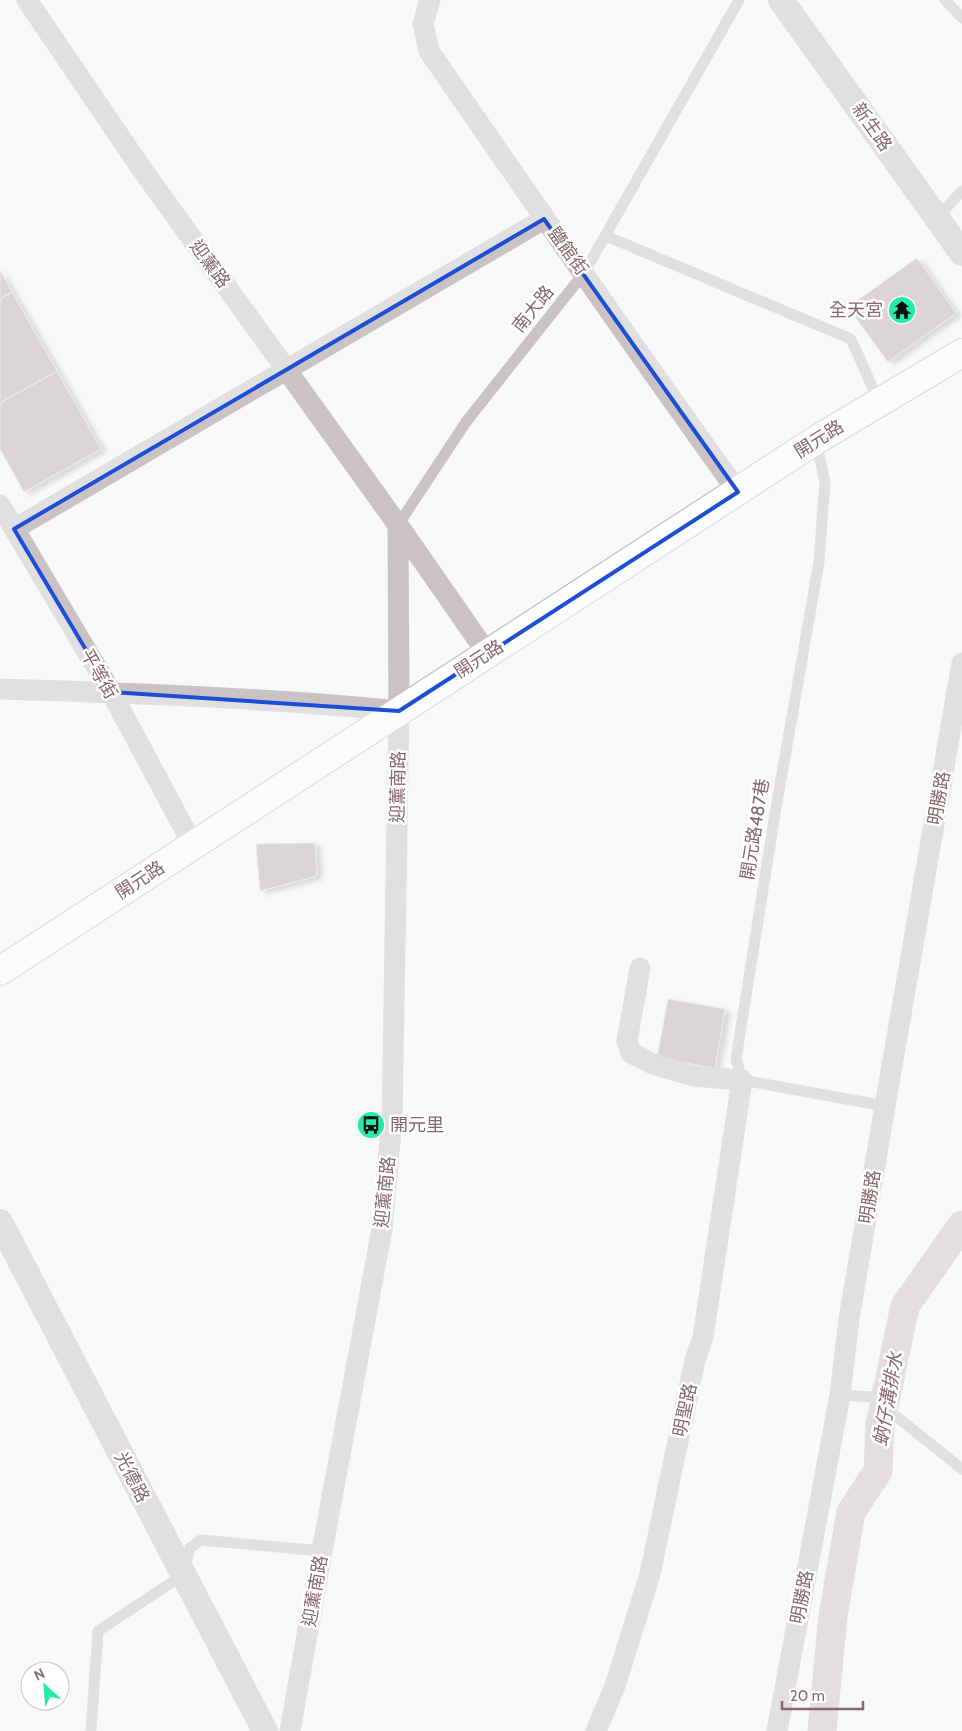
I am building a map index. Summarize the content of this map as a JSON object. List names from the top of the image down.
{
  "streets": {
    "main road": ["開元路"],
    "street": [
      "新生路",
      "鹽館街",
      "迎薰路",
      "平等街",
      "迎薰南路",
      "明勝路",
      "明聖路",
      "光德路"
    ],
    "lane": ["南大路", "開元路487巷"]
  },
  "crossings": [
    ["鹽館街", "南大路"],
    ["鹽館街", "開元路"],
    ["迎薰路", "南大路"],
    ["迎薰路", "開元路"],
    ["迎薰路", "迎薰南路"],
    ["南大路", "迎薰南路"],
    ["開元路", "平等街"],
    ["開元路", "迎薰南路"],
    ["開元路", "開元路487巷"],
    ["開元路487巷", "明聖路"]
  ],
  "water": ["蚋仔溝排水"],
  "places": {
    "temple": ["全天宮"],
    "bus stop": ["開元里"]
  },
  "scale_bar": "20 m",
  "north": "top left"
}
